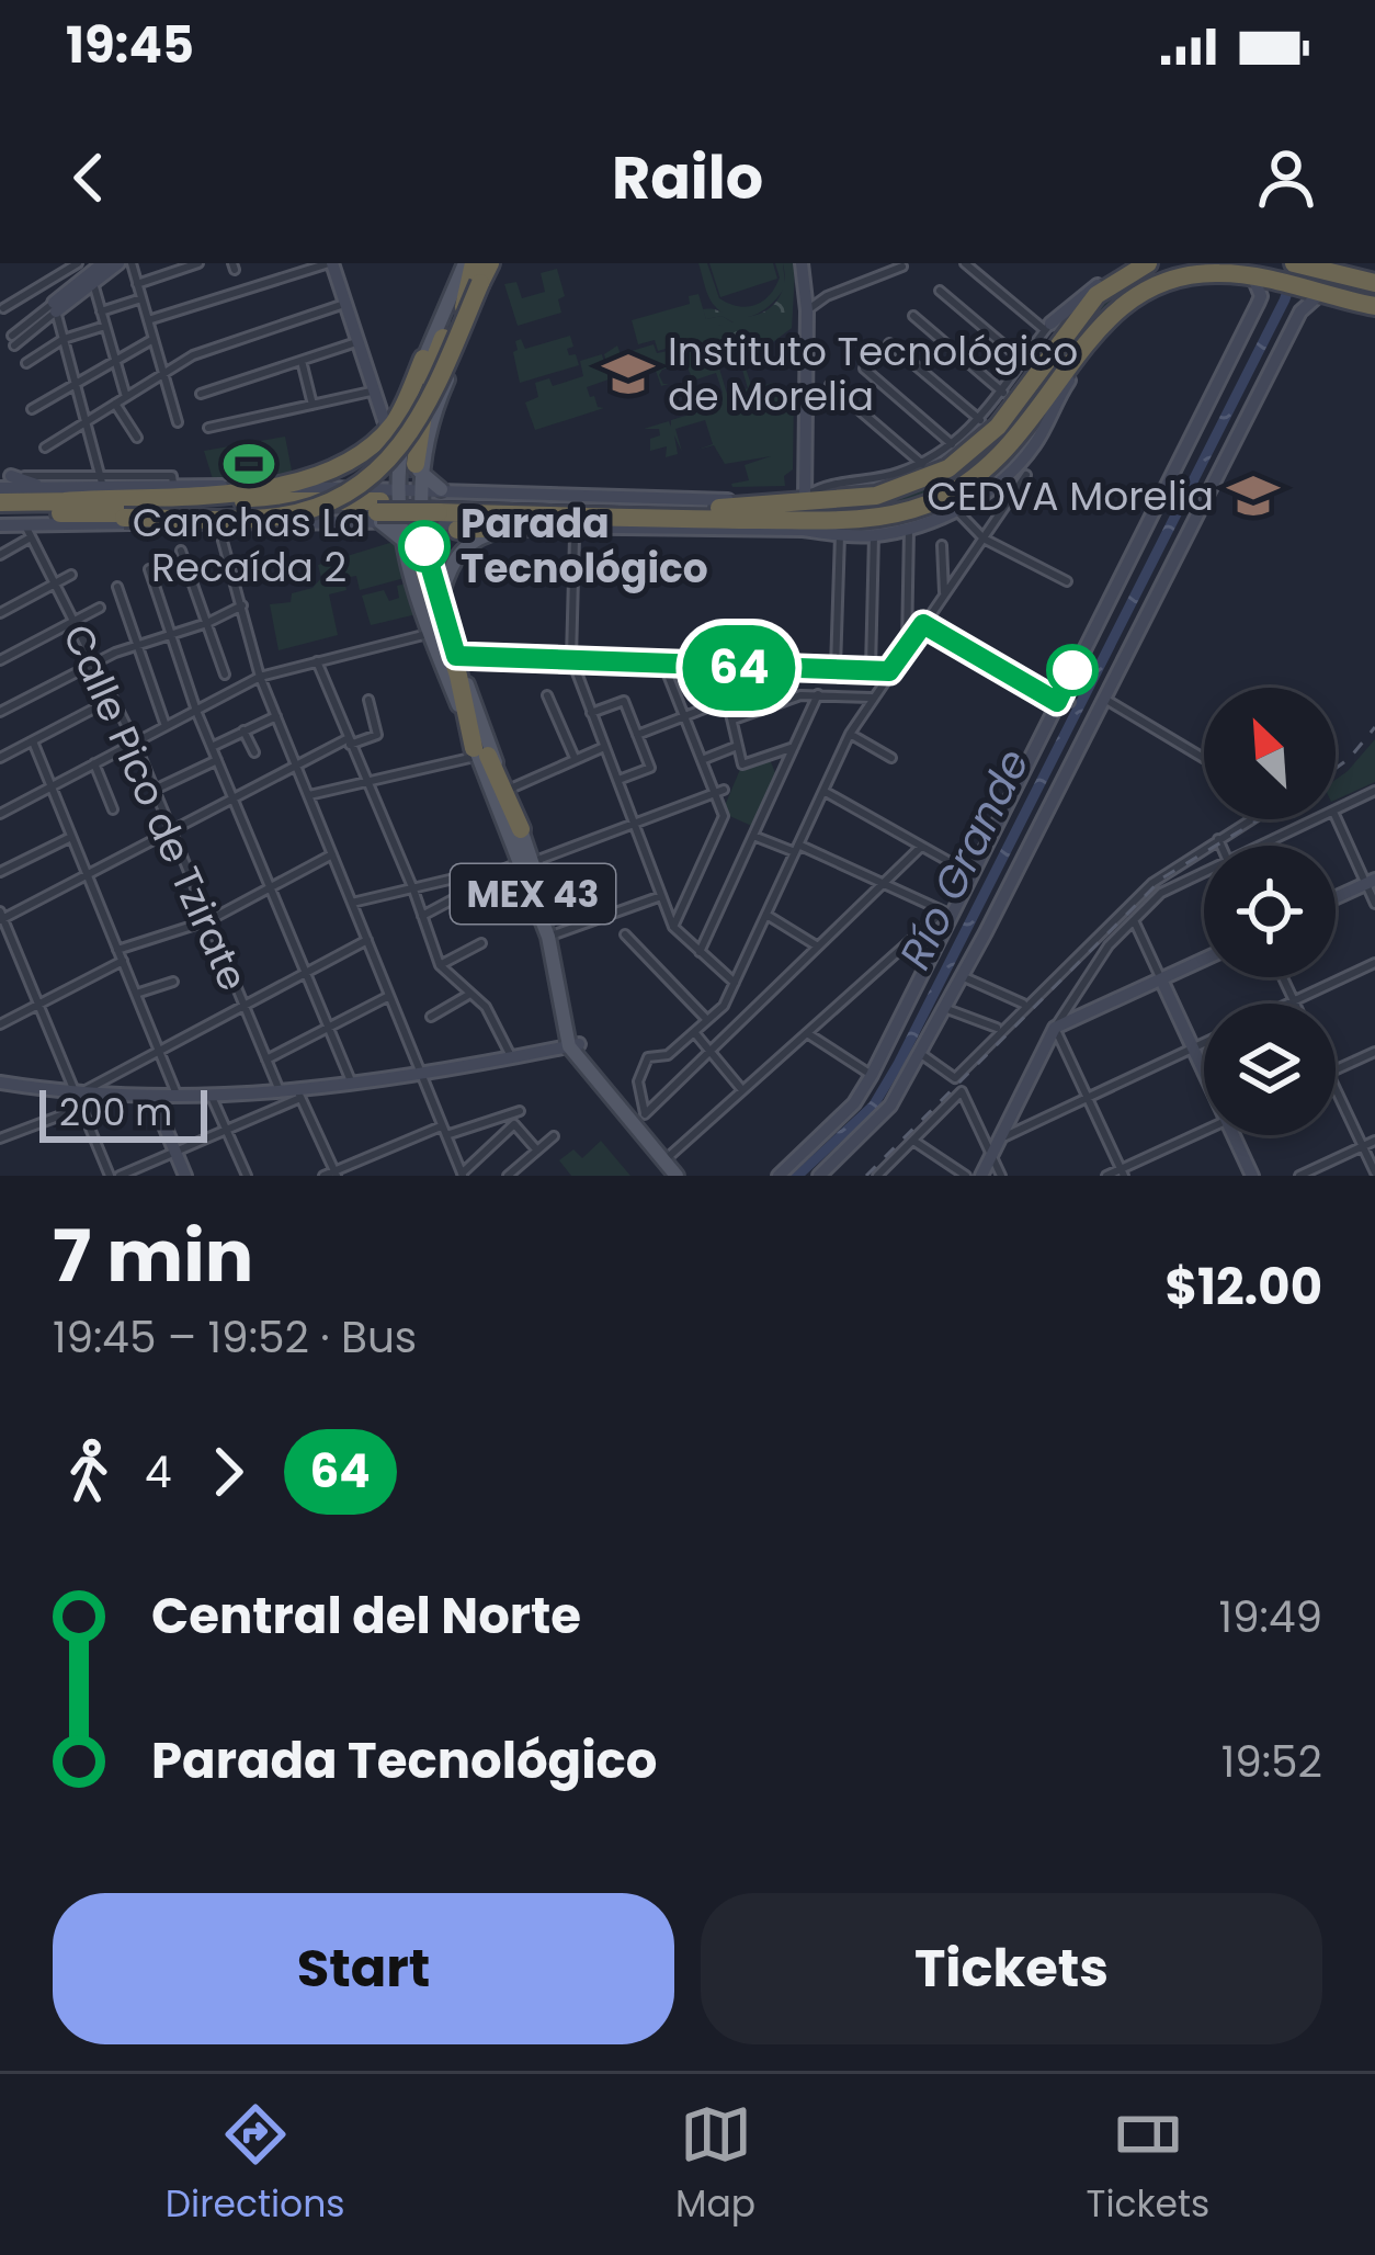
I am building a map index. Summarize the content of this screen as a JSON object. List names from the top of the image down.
{
  "streets": {
    "highway": ["MEX 43"],
    "street": ["Calle Pico de Tzirate"]
  },
  "water": ["Río Grande"],
  "places": {
    "school or university": ["Instituto Tecnológico de Morelia", "CEDVA Morelia"],
    "sports": ["Canchas La Recaída 2"],
    "other": ["Parada Tecnológico"]
  },
  "lines": ["bus line 64"],
  "scale_bar": "200 m",
  "north": "top left",
  "page": {
    "status": "19:45",
    "header": "Railo",
    "on_map": "64",
    "scale": "200 m",
    "heading": ["7 min", "19:45 – 19:52 · Bus", "$12.00"],
    "legs": ["4", "64"],
    "list": [
      {
        "name": "Central del Norte",
        "value": "19:49"
      },
      {
        "name": "Parada Tecnológico",
        "value": "19:52"
      }
    ],
    "buttons": ["Start", "Tickets"],
    "tabs": ["Directions", "Map", "Tickets"]
  }
}
